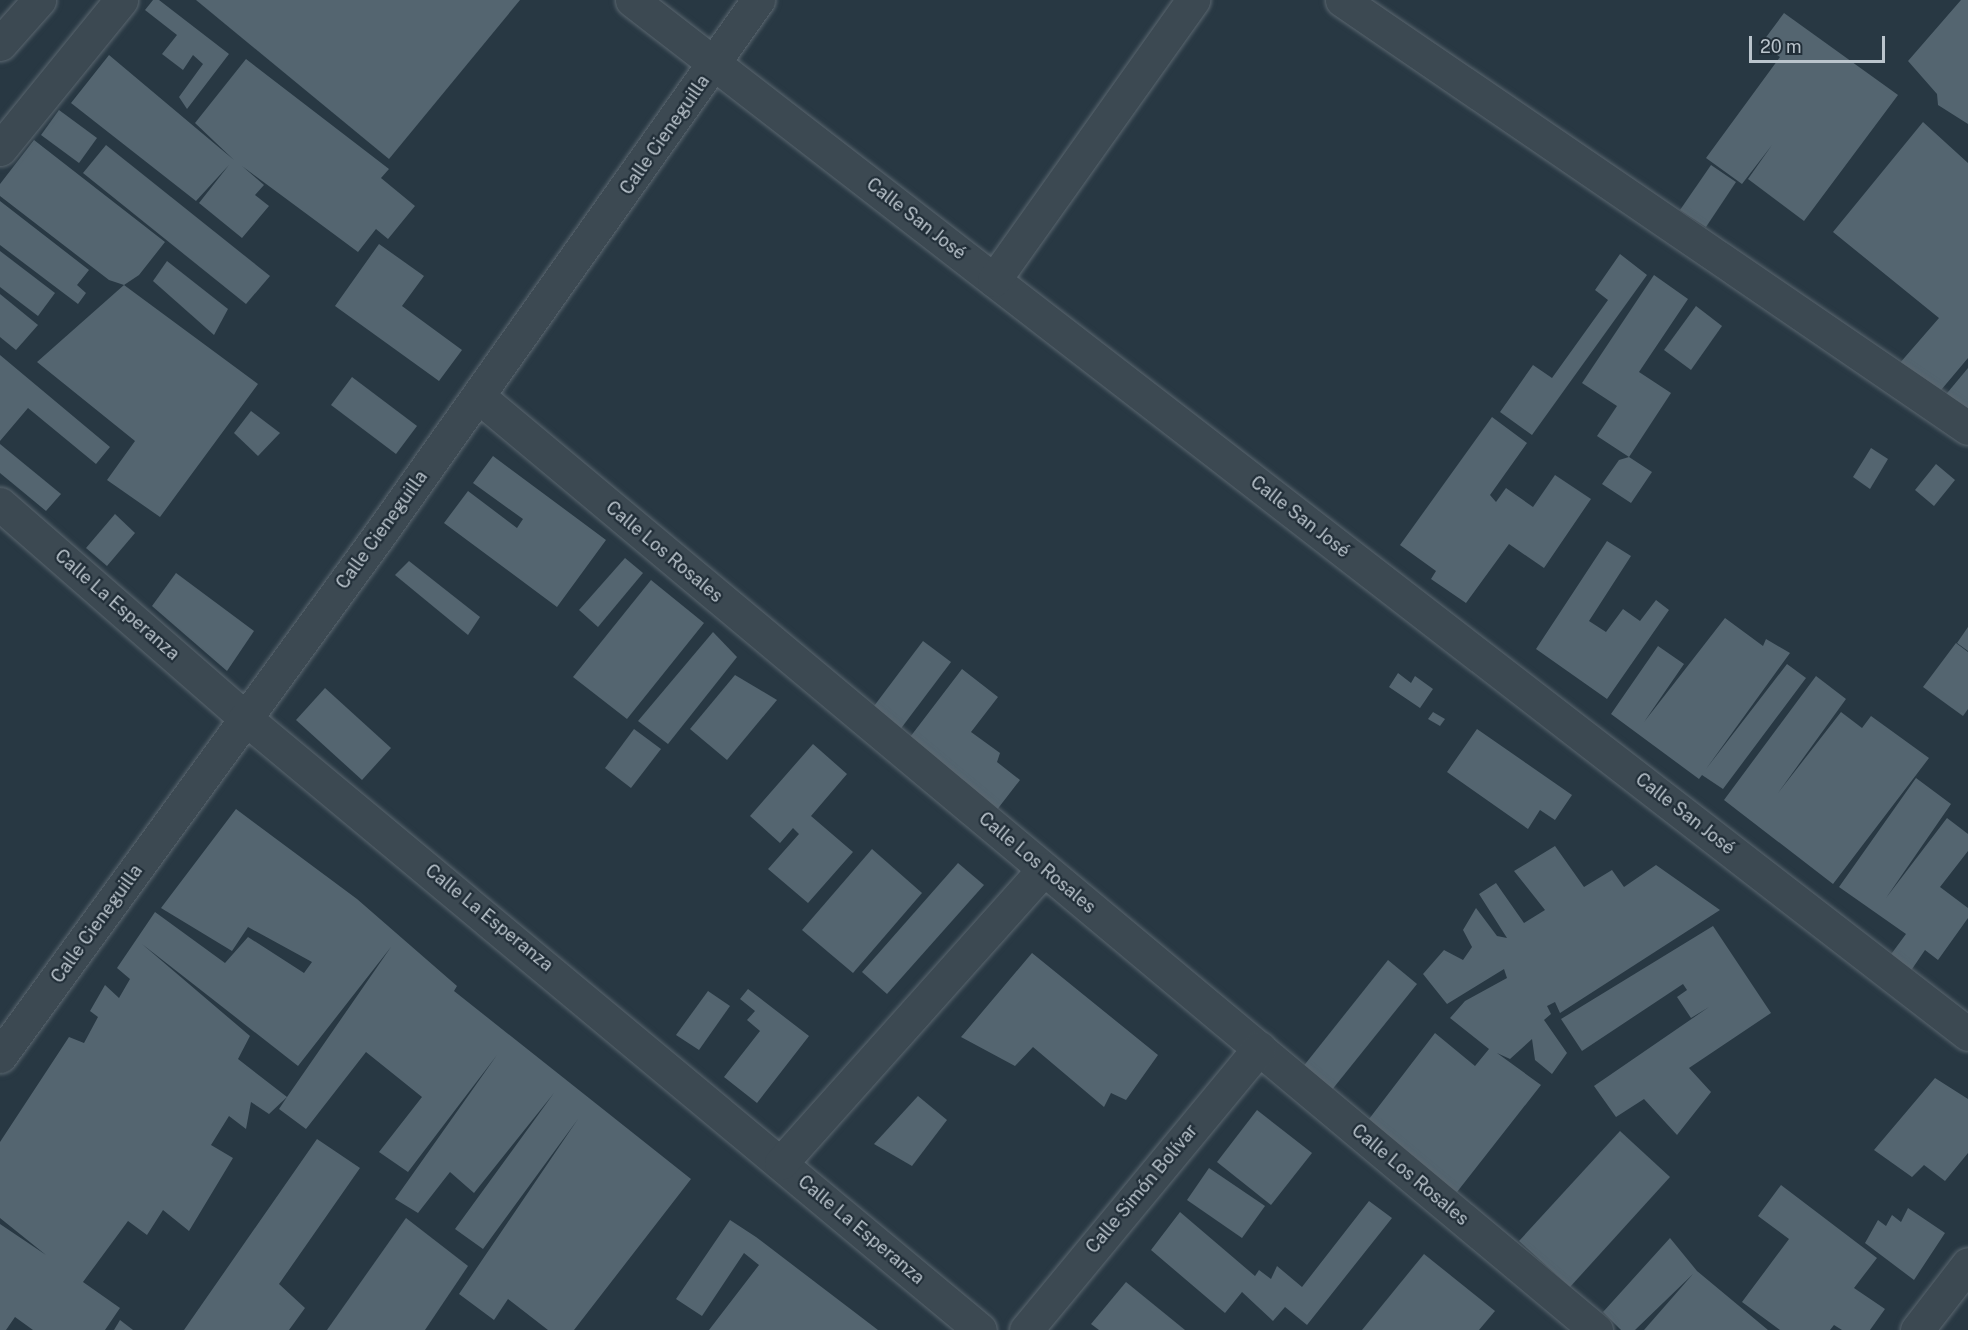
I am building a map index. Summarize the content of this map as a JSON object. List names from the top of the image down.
{
  "streets": {
    "street": [
      "Calle Cieneguilla",
      "Calle San José",
      "Calle Los Rosales",
      "Calle La Esperanza",
      "Calle Simón Bolívar"
    ]
  },
  "crossings": [
    ["Calle Cieneguilla", "Calle San José"],
    ["Calle Cieneguilla", "Calle Los Rosales"],
    ["Calle Cieneguilla", "Calle La Esperanza"],
    ["Calle Los Rosales", "Calle Simón Bolívar"]
  ],
  "scale_bar": "20 m"
}
